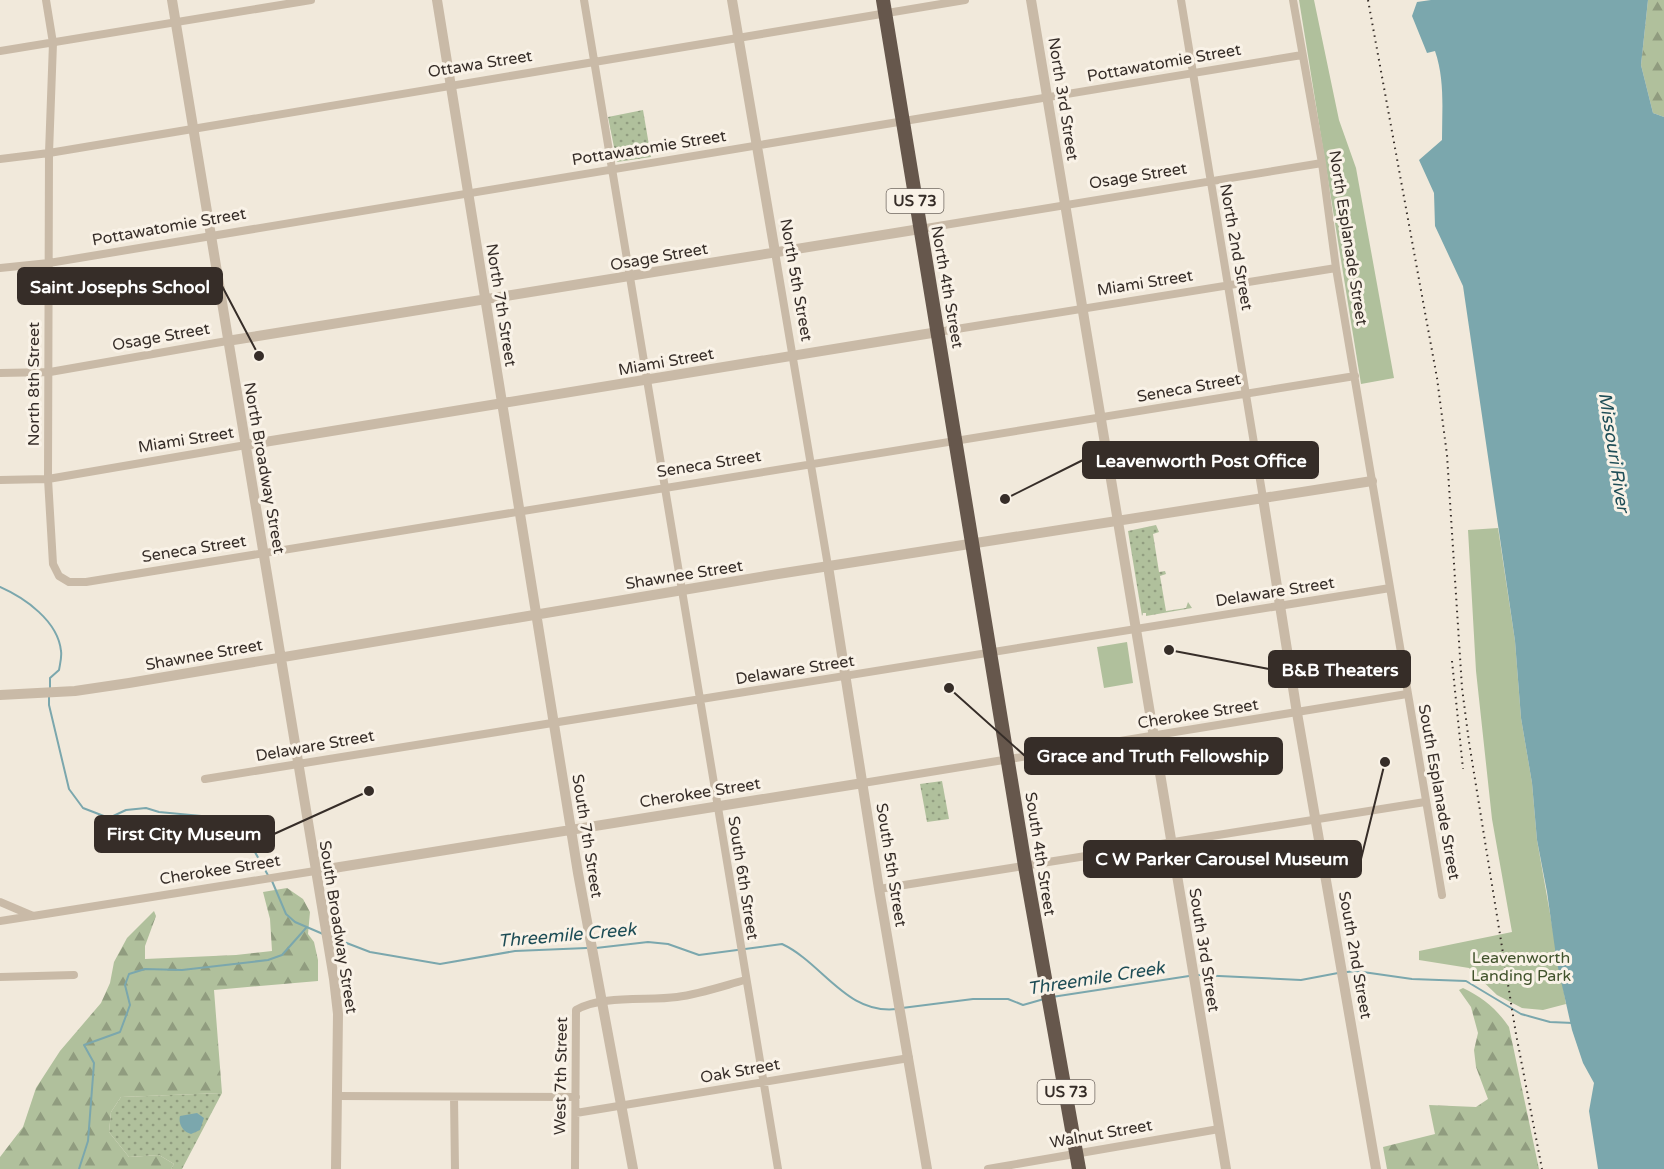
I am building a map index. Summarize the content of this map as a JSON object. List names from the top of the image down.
{
  "streets": {
    "highway": ["US 73", "North 4th Street", "South 4th Street"],
    "street": [
      "Pottawatomie Street",
      "Ottawa Street",
      "North 3rd Street",
      "Osage Street",
      "North Esplanade Street",
      "North 2nd Street",
      "North 5th Street",
      "Miami Street",
      "North 7th Street",
      "North 8th Street",
      "Seneca Street",
      "North Broadway Street",
      "Shawnee Street",
      "Delaware Street",
      "Cherokee Street",
      "South Esplanade Street",
      "South 7th Street",
      "South 5th Street",
      "South 6th Street",
      "South Broadway Street",
      "South 3rd Street",
      "South 2nd Street",
      "Oak Street",
      "West 7th Street",
      "Walnut Street"
    ]
  },
  "crossings": [
    ["Pottawatomie Street", "North 3rd Street"],
    ["Pottawatomie Street", "North Esplanade Street"],
    ["Pottawatomie Street", "North 2nd Street"],
    ["Pottawatomie Street", "North 5th Street"],
    ["Pottawatomie Street", "North 4th Street"],
    ["Pottawatomie Street", "North 7th Street"],
    ["Pottawatomie Street", "North 8th Street"],
    ["Pottawatomie Street", "North Broadway Street"],
    ["Pottawatomie Street", "South 6th Street"],
    ["Ottawa Street", "North 5th Street"],
    ["Ottawa Street", "North 4th Street"],
    ["Ottawa Street", "North 7th Street"],
    ["Ottawa Street", "North 8th Street"],
    ["Ottawa Street", "North Broadway Street"],
    ["Ottawa Street", "South 6th Street"],
    ["North 3rd Street", "Osage Street"],
    ["North 3rd Street", "Miami Street"],
    ["North 3rd Street", "Seneca Street"],
    ["North 3rd Street", "Shawnee Street"],
    ["North 3rd Street", "South 3rd Street"],
    ["Osage Street", "North Esplanade Street"],
    ["Osage Street", "North 2nd Street"],
    ["Osage Street", "North 5th Street"],
    ["Osage Street", "North 4th Street"],
    ["Osage Street", "North 7th Street"],
    ["Osage Street", "North 8th Street"],
    ["Osage Street", "North Broadway Street"],
    ["Osage Street", "South 6th Street"],
    ["North Esplanade Street", "Miami Street"],
    ["North Esplanade Street", "Seneca Street"],
    ["North Esplanade Street", "Shawnee Street"],
    ["North Esplanade Street", "South Esplanade Street"],
    ["North 2nd Street", "Miami Street"],
    ["North 2nd Street", "Seneca Street"],
    ["North 2nd Street", "Shawnee Street"],
    ["North 2nd Street", "South 2nd Street"],
    ["North 5th Street", "Miami Street"],
    ["North 5th Street", "Seneca Street"],
    ["North 5th Street", "Shawnee Street"],
    ["North 5th Street", "South 5th Street"],
    ["Miami Street", "North 4th Street"],
    ["Miami Street", "North 7th Street"],
    ["Miami Street", "North 8th Street"],
    ["Miami Street", "North Broadway Street"],
    ["Miami Street", "South 6th Street"],
    ["North 4th Street", "Seneca Street"],
    ["North 4th Street", "Shawnee Street"],
    ["North 4th Street", "South 4th Street"],
    ["North 7th Street", "Seneca Street"],
    ["North 7th Street", "Shawnee Street"],
    ["North 7th Street", "South 7th Street"],
    ["North 8th Street", "Seneca Street"],
    ["Seneca Street", "North Broadway Street"],
    ["Seneca Street", "South 6th Street"],
    ["North Broadway Street", "Shawnee Street"],
    ["North Broadway Street", "South Broadway Street"],
    ["Shawnee Street", "South Esplanade Street"],
    ["Shawnee Street", "South 7th Street"],
    ["Shawnee Street", "South 4th Street"],
    ["Shawnee Street", "South 5th Street"],
    ["Shawnee Street", "South 6th Street"],
    ["Shawnee Street", "South Broadway Street"],
    ["Shawnee Street", "South 3rd Street"],
    ["Shawnee Street", "South 2nd Street"],
    ["Delaware Street", "South Esplanade Street"],
    ["Delaware Street", "South 7th Street"],
    ["Delaware Street", "South 4th Street"],
    ["Delaware Street", "South 5th Street"],
    ["Delaware Street", "South 6th Street"],
    ["Delaware Street", "South Broadway Street"],
    ["Delaware Street", "South 3rd Street"],
    ["Delaware Street", "South 2nd Street"],
    ["Cherokee Street", "South Esplanade Street"],
    ["Cherokee Street", "South 7th Street"],
    ["Cherokee Street", "South 4th Street"],
    ["Cherokee Street", "South 5th Street"],
    ["Cherokee Street", "South 6th Street"],
    ["Cherokee Street", "South Broadway Street"],
    ["Cherokee Street", "South 3rd Street"],
    ["Cherokee Street", "South 2nd Street"],
    ["South 7th Street", "Oak Street"],
    ["South 7th Street", "West 7th Street"],
    ["South 4th Street", "Walnut Street"],
    ["South 5th Street", "Oak Street"],
    ["South 6th Street", "Oak Street"],
    ["South 3rd Street", "Walnut Street"],
    ["Oak Street", "West 7th Street"]
  ],
  "water": ["Missouri River", "Threemile Creek"],
  "parks": ["Leavenworth Landing Park"],
  "places": [
    "Saint Josephs School",
    "Leavenworth Post Office",
    "B&B Theaters",
    "Grace and Truth Fellowship",
    "C W Parker Carousel Museum",
    "First City Museum"
  ]
}
